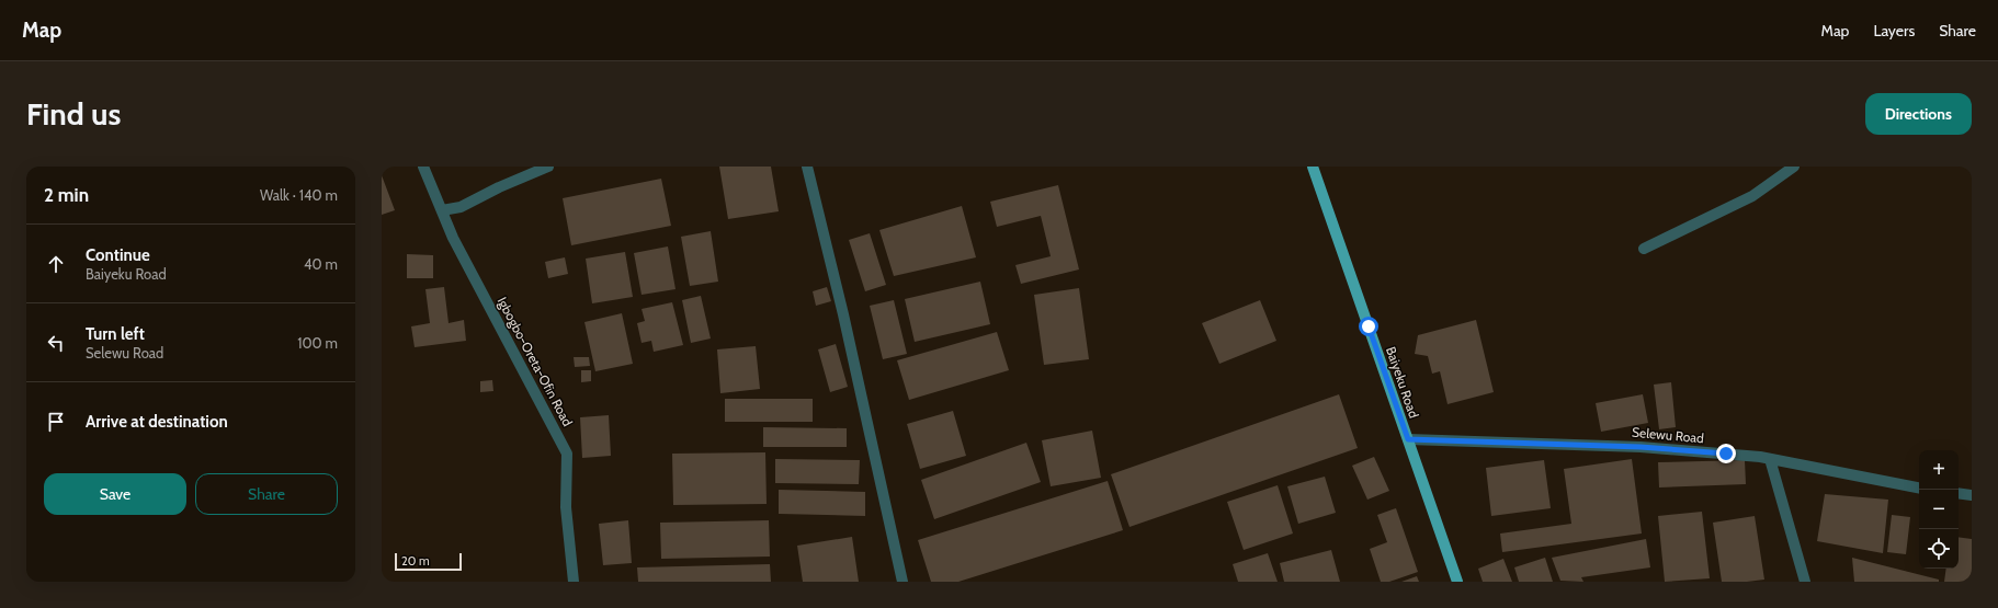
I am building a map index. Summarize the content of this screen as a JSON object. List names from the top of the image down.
{
  "streets": {
    "main road": ["Baiyeku Road"],
    "street": ["Igbogbo-Oreta-Ofin Road", "Selewu Road"]
  },
  "crossings": [
    ["Baiyeku Road", "Selewu Road"]
  ],
  "scale_bar": "20 m",
  "page": {
    "header": "Map",
    "nav": ["Map", "Layers", "Share"],
    "buttons": [
      "Directions",
      ["Save", "Share"]
    ],
    "title": "Find us",
    "heading": ["2 min", "Walk · 140 m"],
    "list": [
      ["Continue", "Baiyeku Road", "40 m"],
      ["Turn left", "Selewu Road", "100 m"],
      "Arrive at destination"
    ],
    "map_buttons": ["+", "−"],
    "scale": "20 m"
  }
}
